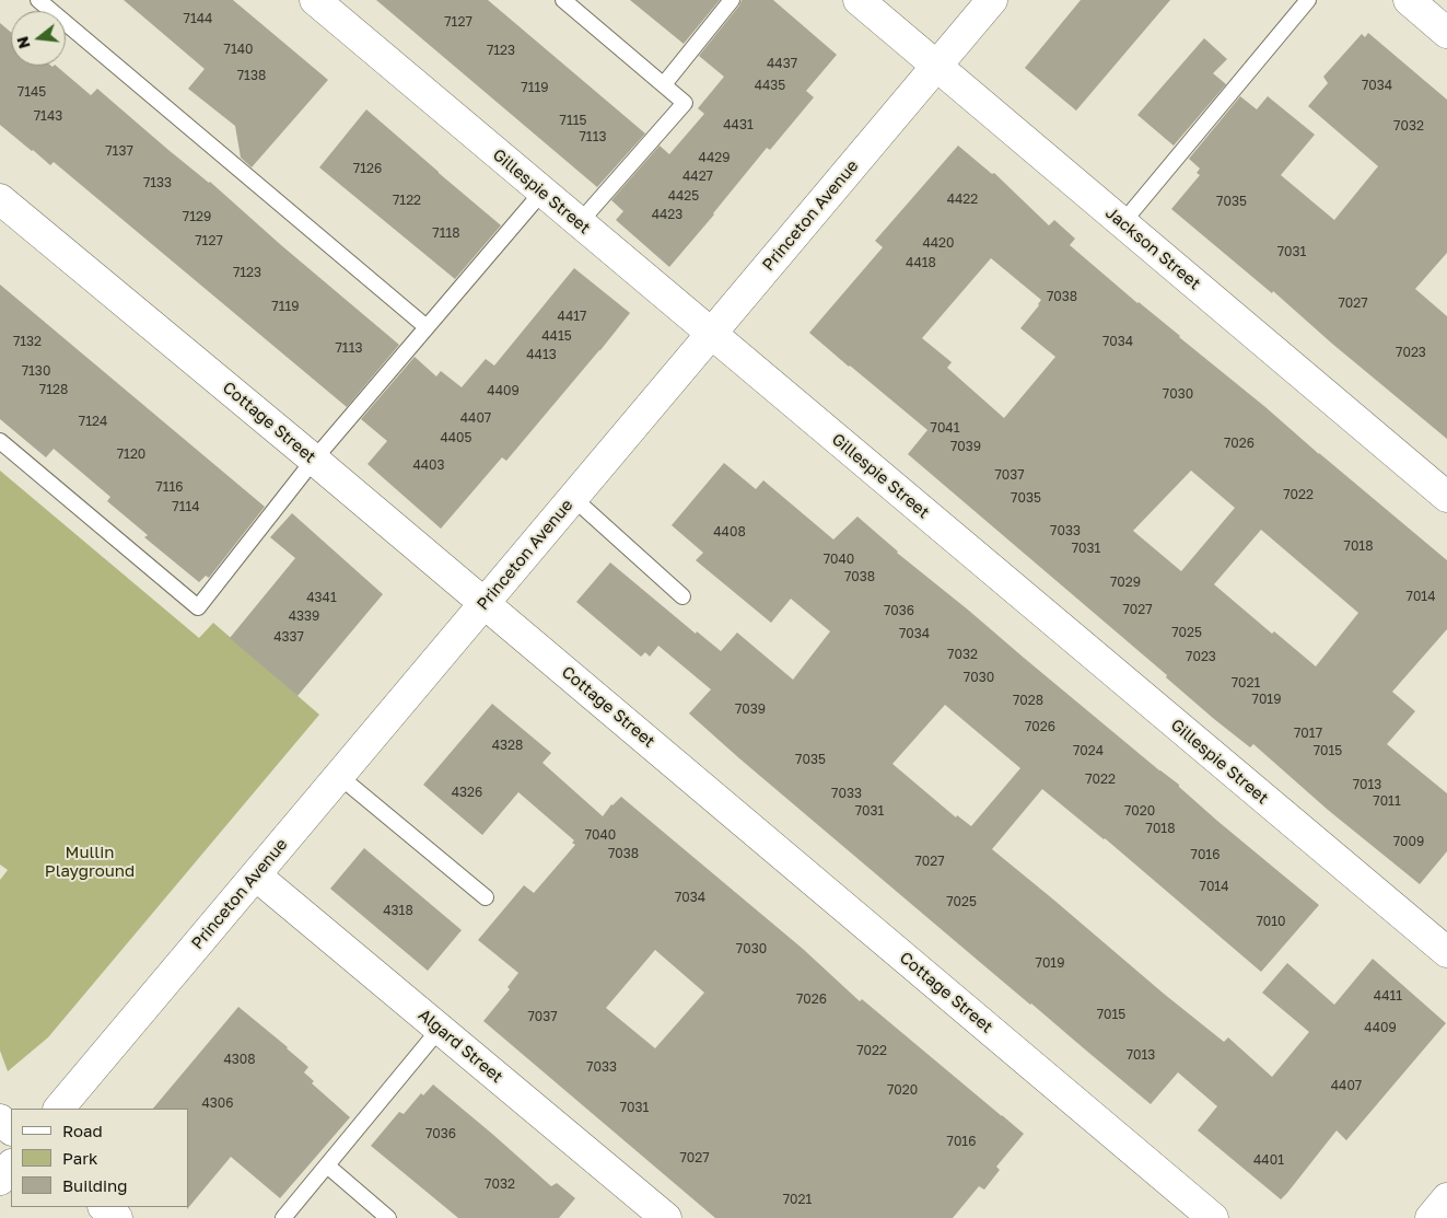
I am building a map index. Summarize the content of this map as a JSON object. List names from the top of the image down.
{
  "streets": {
    "street": [
      "Gillespie Street",
      "Princeton Avenue",
      "Jackson Street",
      "Cottage Street",
      "Algard Street"
    ]
  },
  "crossings": [
    ["Gillespie Street", "Princeton Avenue"],
    ["Princeton Avenue", "Jackson Street"],
    ["Princeton Avenue", "Cottage Street"],
    ["Princeton Avenue", "Algard Street"]
  ],
  "parks": ["Mullin Playground"],
  "house_numbers": [
    "7144",
    "7127",
    "7140",
    "7123",
    "4437",
    "7138",
    "4435",
    "7034",
    "7119",
    "7145",
    "7143",
    "7115",
    "4431",
    "7032",
    "7113",
    "7137",
    "4429",
    "7126",
    "4427",
    "7133",
    "4425",
    "4422",
    "7122",
    "7035",
    "4423",
    "7129",
    "7118",
    "7127",
    "4420",
    "7031",
    "4418",
    "7123",
    "7038",
    "7027",
    "7119",
    "4417",
    "4415",
    "7132",
    "7034",
    "7113",
    "7023",
    "4413",
    "7130",
    "7128",
    "4409",
    "7030",
    "4407",
    "7124",
    "7041",
    "4405",
    "7026",
    "7039",
    "7120",
    "4403",
    "7037",
    "7116",
    "7022",
    "7035",
    "7114",
    "7033",
    "4408",
    "7018",
    "7031",
    "7040",
    "7038",
    "7029",
    "7014",
    "4341",
    "7027",
    "7036",
    "4339",
    "7025",
    "7034",
    "4337",
    "7032",
    "7023",
    "7030",
    "7021",
    "7019",
    "7028",
    "7039",
    "7026",
    "7017",
    "4328",
    "7024",
    "7015",
    "7035",
    "7022",
    "7013",
    "4326",
    "7033",
    "7011",
    "7031",
    "7020",
    "7018",
    "7040",
    "7009",
    "7038",
    "7016",
    "7027",
    "7014",
    "7034",
    "7025",
    "4318",
    "7010",
    "7030",
    "7019",
    "4411",
    "7026",
    "7015",
    "7037",
    "4409",
    "7022",
    "7013",
    "4308",
    "7033",
    "4407",
    "7020",
    "4306",
    "7031",
    "7036",
    "7016",
    "7027",
    "4401",
    "7032",
    "7021"
  ],
  "legend": ["Road", "Park", "Building"],
  "north": "left"
}
